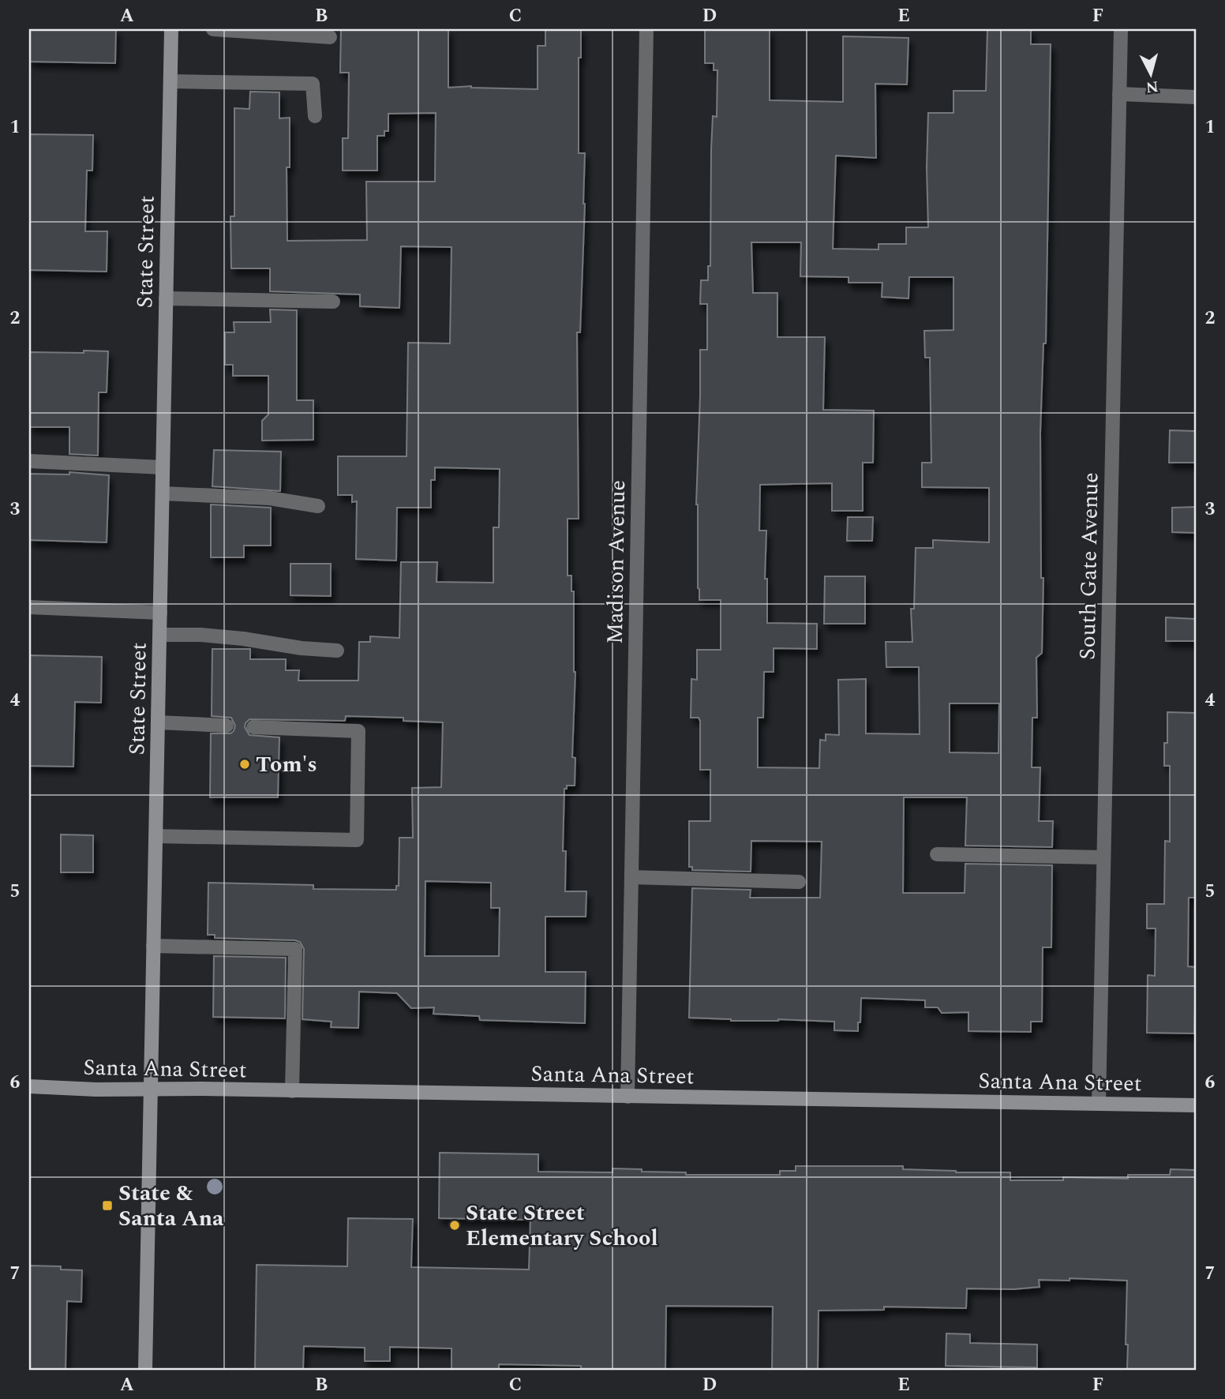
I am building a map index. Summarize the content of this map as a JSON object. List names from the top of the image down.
{
  "streets": {
    "main road": ["State Street", "Santa Ana Street"],
    "street": ["Madison Avenue", "South Gate Avenue"]
  },
  "crossings": [
    ["State Street", "Santa Ana Street"],
    ["Madison Avenue", "Santa Ana Street"],
    ["South Gate Avenue", "Santa Ana Street"]
  ],
  "places": {
    "other": ["Tom's", "State Street Elementary School"],
    "transit": ["State & Santa Ana"]
  },
  "north": "bottom",
  "grid": {
    "columns": [
      "A",
      "B",
      "C",
      "D",
      "E",
      "F"
    ],
    "rows": [
      "1",
      "2",
      "3",
      "4",
      "5",
      "6",
      "7"
    ]
  }
}
